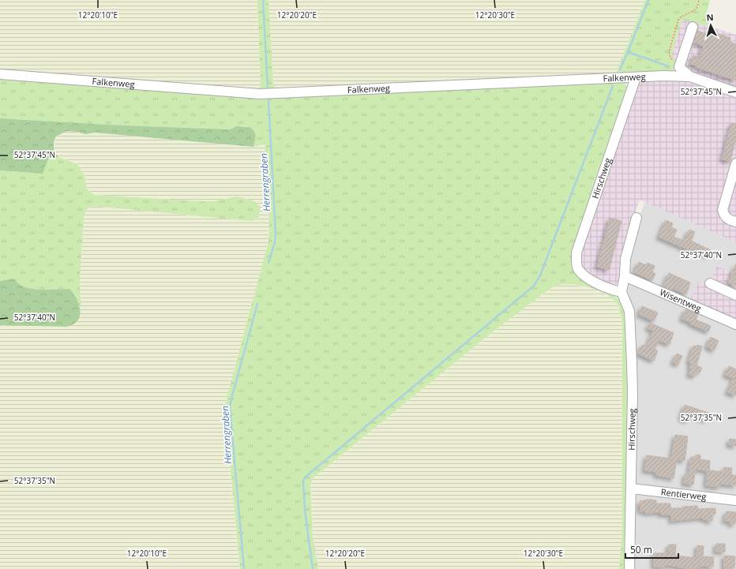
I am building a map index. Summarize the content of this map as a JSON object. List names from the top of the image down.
{
  "streets": {
    "street": [
      "Falkenweg",
      "Hirschweg",
      "Wisentweg",
      "Rentierweg"
    ]
  },
  "crossings": [
    ["Falkenweg", "Hirschweg"],
    ["Hirschweg", "Rentierweg"]
  ],
  "water": ["Herrengraben"],
  "scale_bar": "50 m",
  "north": "top",
  "coordinates": [
    "12°20'10\"E",
    "12°20'20\"E",
    "12°20'30\"E",
    "52°37'45\"N",
    "52°37'40\"N",
    "52°37'35\"N"
  ]
}
